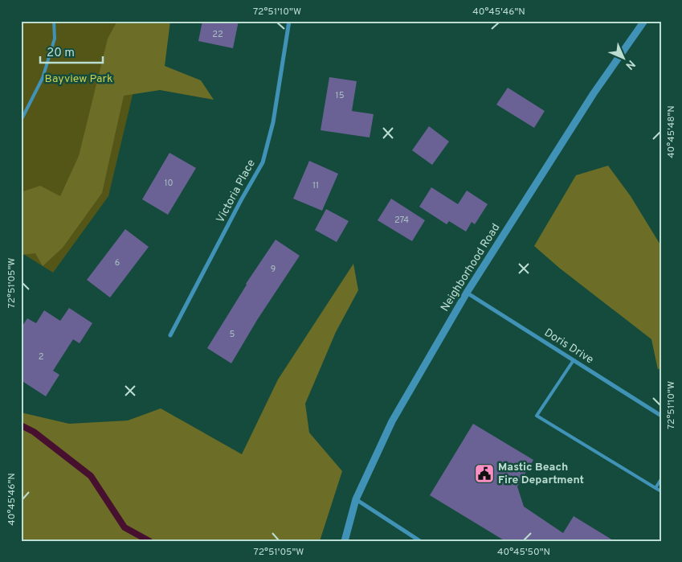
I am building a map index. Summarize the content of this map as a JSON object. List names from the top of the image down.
{
  "streets": {
    "street": ["Victoria Place", "Neighborhood Road", "Doris Drive"]
  },
  "crossings": [
    ["Neighborhood Road", "Doris Drive"]
  ],
  "parks": ["Bayview Park"],
  "places": {
    "public building": ["Mastic Beach Fire Department"]
  },
  "house_numbers": [
    "22",
    "15",
    "10",
    "11",
    "274",
    "6",
    "9",
    "5",
    "2"
  ],
  "scale_bar": "20 m",
  "north": "bottom right",
  "coordinates": [
    "72°51'10\"W",
    "40°45'46\"N",
    "40°45'48\"N",
    "72°51'05\"W",
    "40°45'50\"N"
  ]
}
